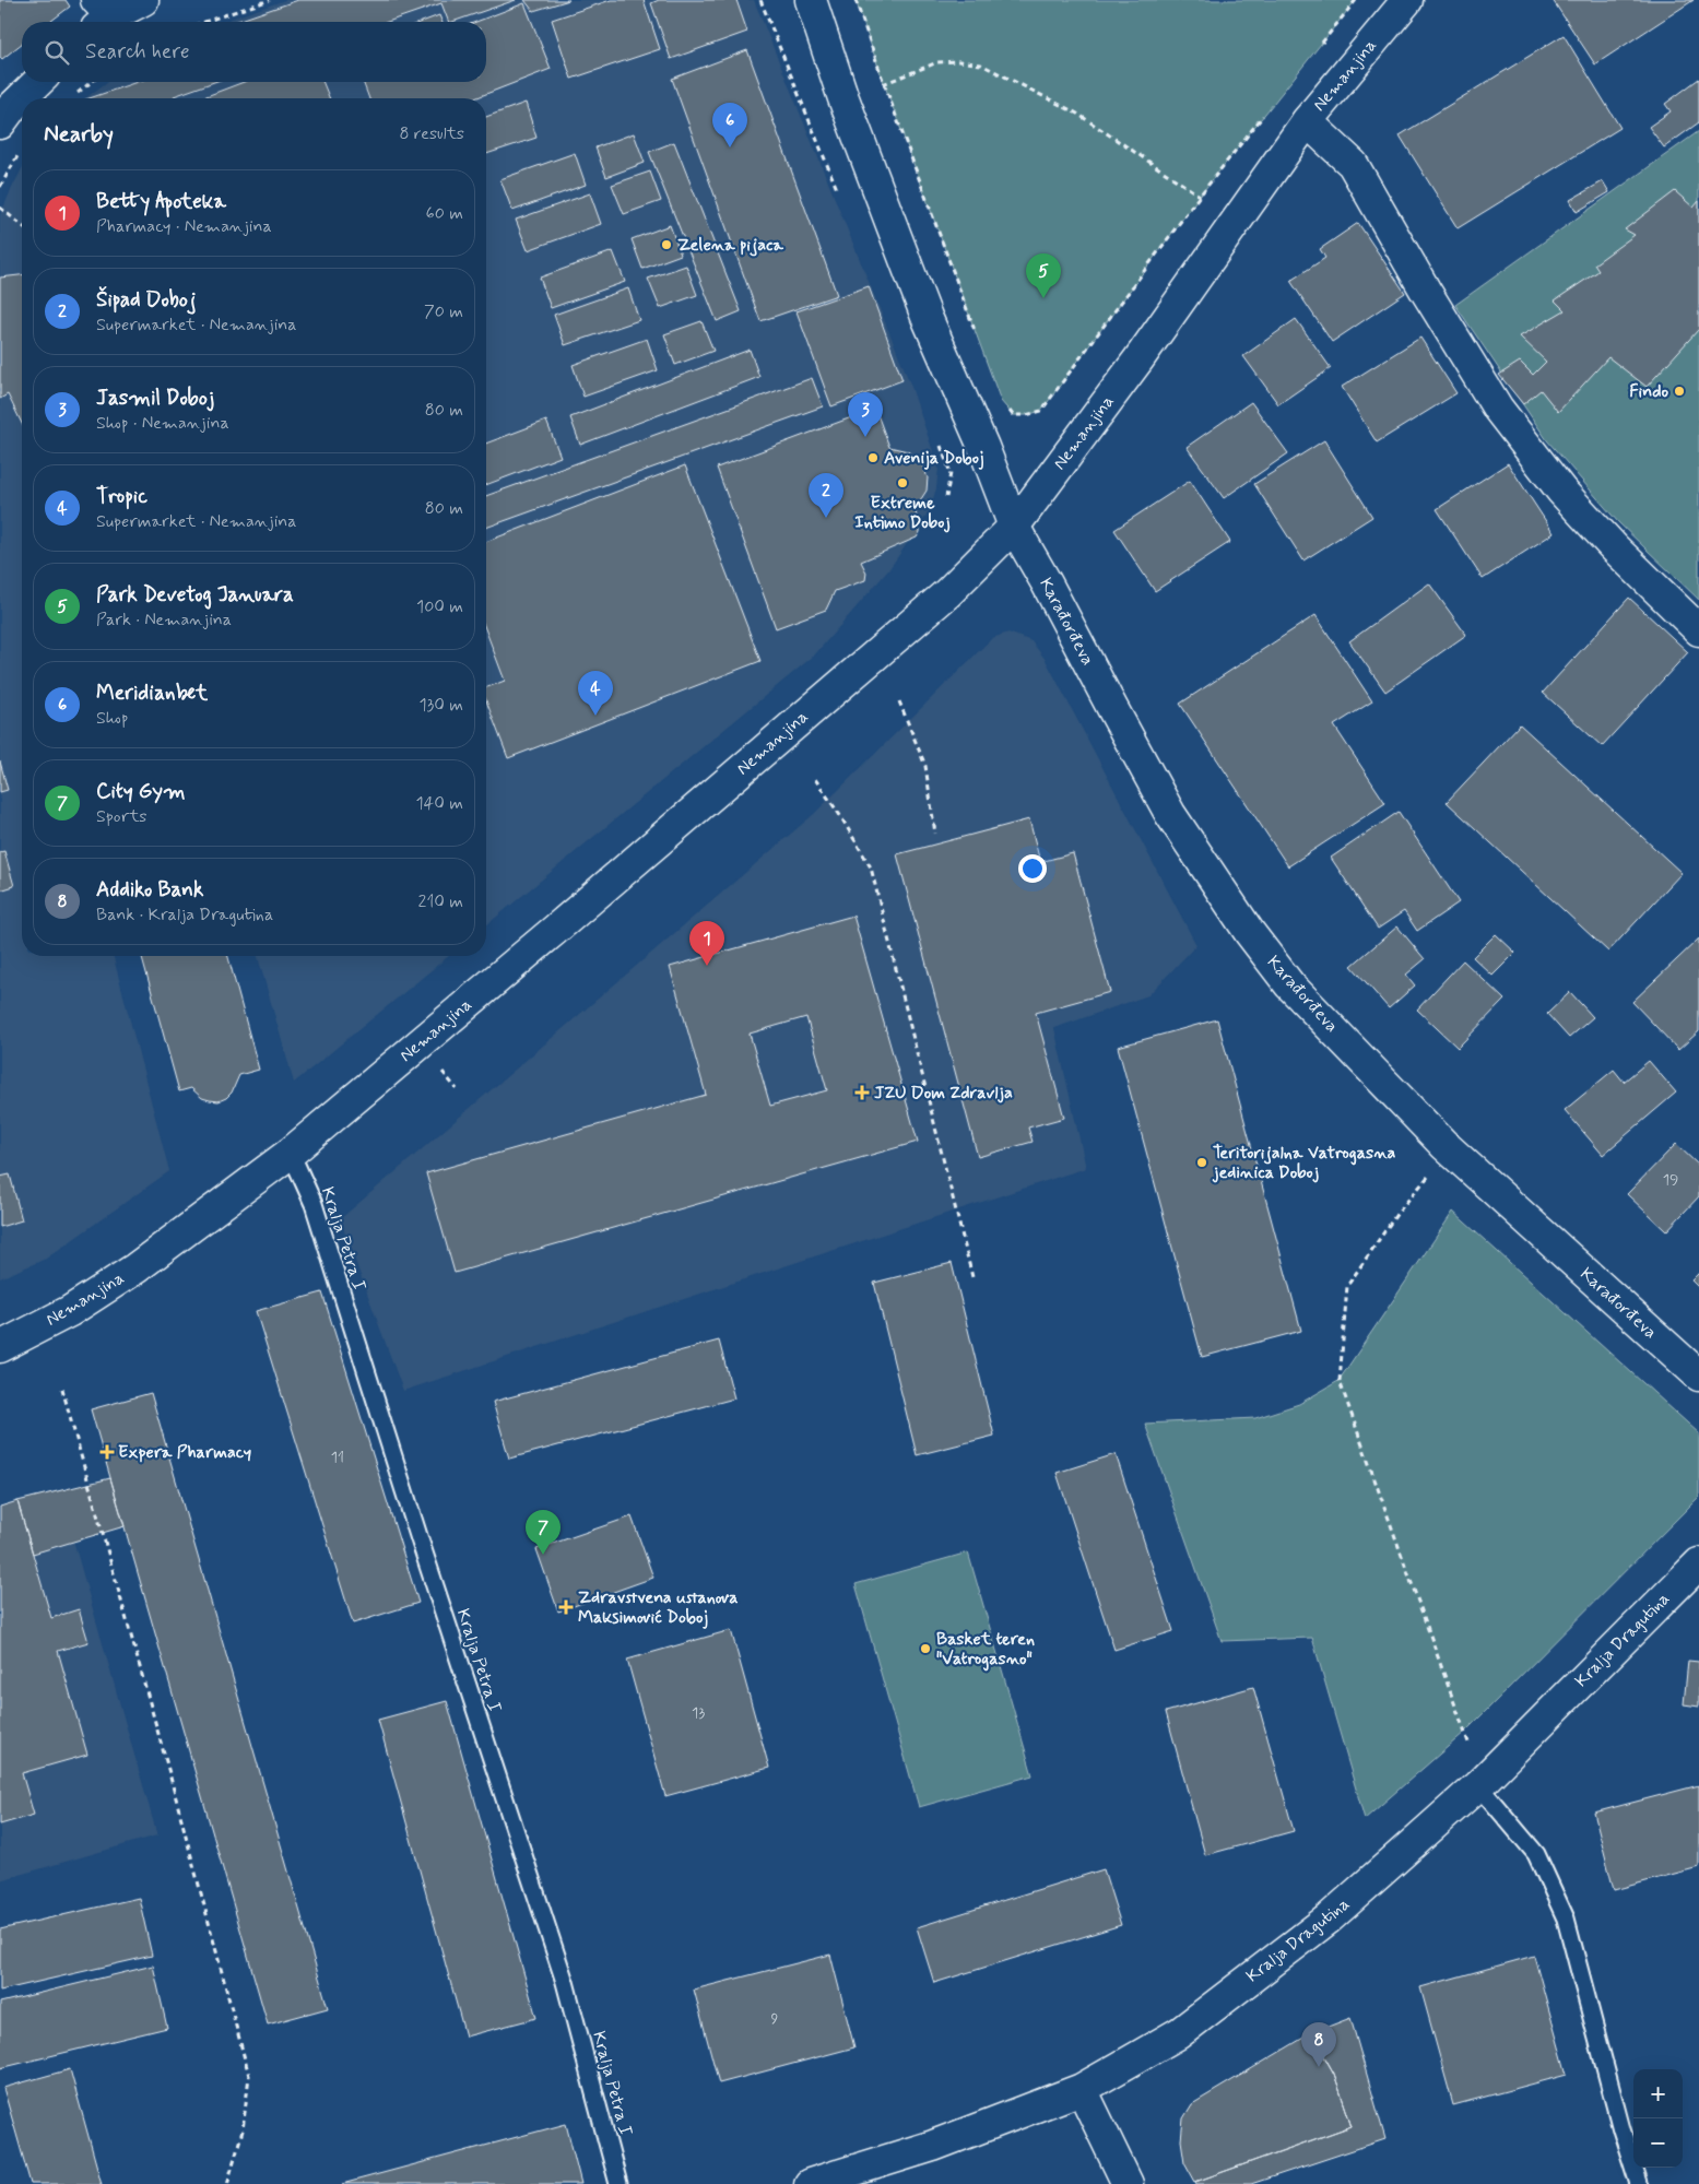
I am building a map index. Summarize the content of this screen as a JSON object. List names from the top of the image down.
{
  "streets": {
    "street": ["Nemanjina", "Karađorđeva", "Kralja Dragutina"],
    "lane": ["Kralja Petra I"]
  },
  "crossings": [
    ["Nemanjina", "Karađorđeva"],
    ["Nemanjina", "Kralja Petra I"]
  ],
  "places": {
    "other": [
      "Zelena pijaca",
      "Findo",
      "Avenija Doboj",
      "Extreme Intimo Doboj",
      "Teritorijalna Vatrogasna jedinica Doboj",
      "Basket teren \"Vatrogasno\""
    ],
    "health": ["JZU Dom Zdravlja", "Expera Pharmacy", "Zdravstvena ustanova Maksimović Doboj"]
  },
  "house_numbers": [
    "19",
    "11",
    "13",
    "9"
  ],
  "page": {
    "search": "Search here",
    "heading": ["Nearby", "8 results"],
    "pins": [
      "6",
      "5",
      "3",
      "2",
      "4",
      "1",
      "7",
      "8"
    ],
    "list": [
      {
        "mark": "1",
        "name": "Betty Apoteka",
        "note": "Pharmacy · Nemanjina",
        "value": "60 m"
      },
      {
        "mark": "2",
        "name": "Šipad Doboj",
        "note": "Supermarket · Nemanjina",
        "value": "70 m"
      },
      {
        "mark": "3",
        "name": "Jasmil Doboj",
        "note": "Shop · Nemanjina",
        "value": "80 m"
      },
      {
        "mark": "4",
        "name": "Tropic",
        "note": "Supermarket · Nemanjina",
        "value": "80 m"
      },
      {
        "mark": "5",
        "name": "Park Devetog Januara",
        "note": "Park · Nemanjina",
        "value": "100 m"
      },
      {
        "mark": "6",
        "name": "Meridianbet",
        "note": "Shop",
        "value": "130 m"
      },
      {
        "mark": "7",
        "name": "City Gym",
        "note": "Sports",
        "value": "140 m"
      },
      {
        "mark": "8",
        "name": "Addiko Bank",
        "note": "Bank · Kralja Dragutina",
        "value": "210 m"
      }
    ],
    "map_buttons": ["+", "−"]
  }
}
